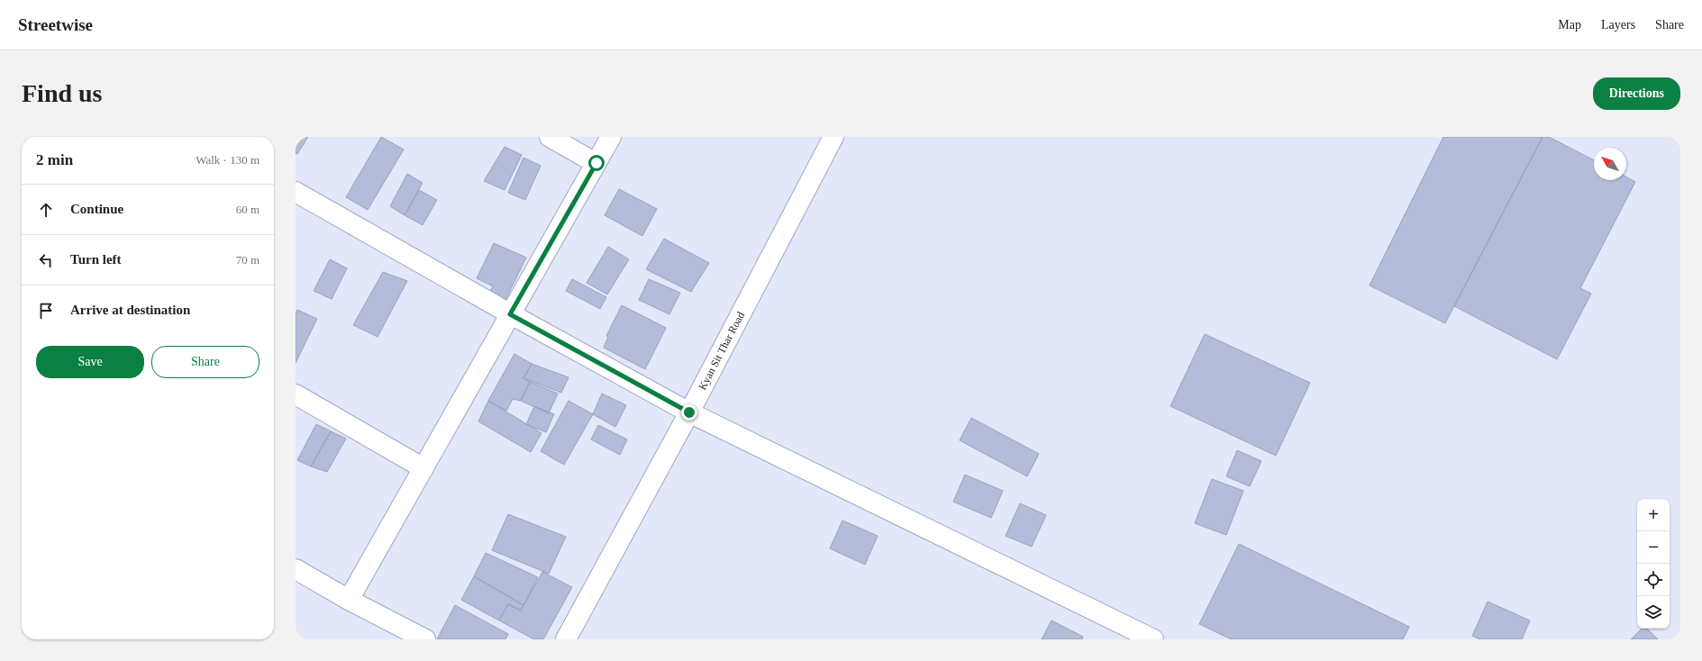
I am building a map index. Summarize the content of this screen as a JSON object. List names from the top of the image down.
{
  "streets": {
    "street": ["Kyan Sit Thar Road"]
  },
  "north": "top left",
  "page": {
    "header": "Streetwise",
    "nav": ["Map", "Layers", "Share"],
    "buttons": [
      "Directions",
      ["Save", "Share"]
    ],
    "title": "Find us",
    "heading": ["2 min", "Walk · 130 m"],
    "list": [
      ["Continue", "60 m"],
      ["Turn left", "70 m"],
      "Arrive at destination"
    ],
    "map_buttons": ["+", "−"]
  }
}
